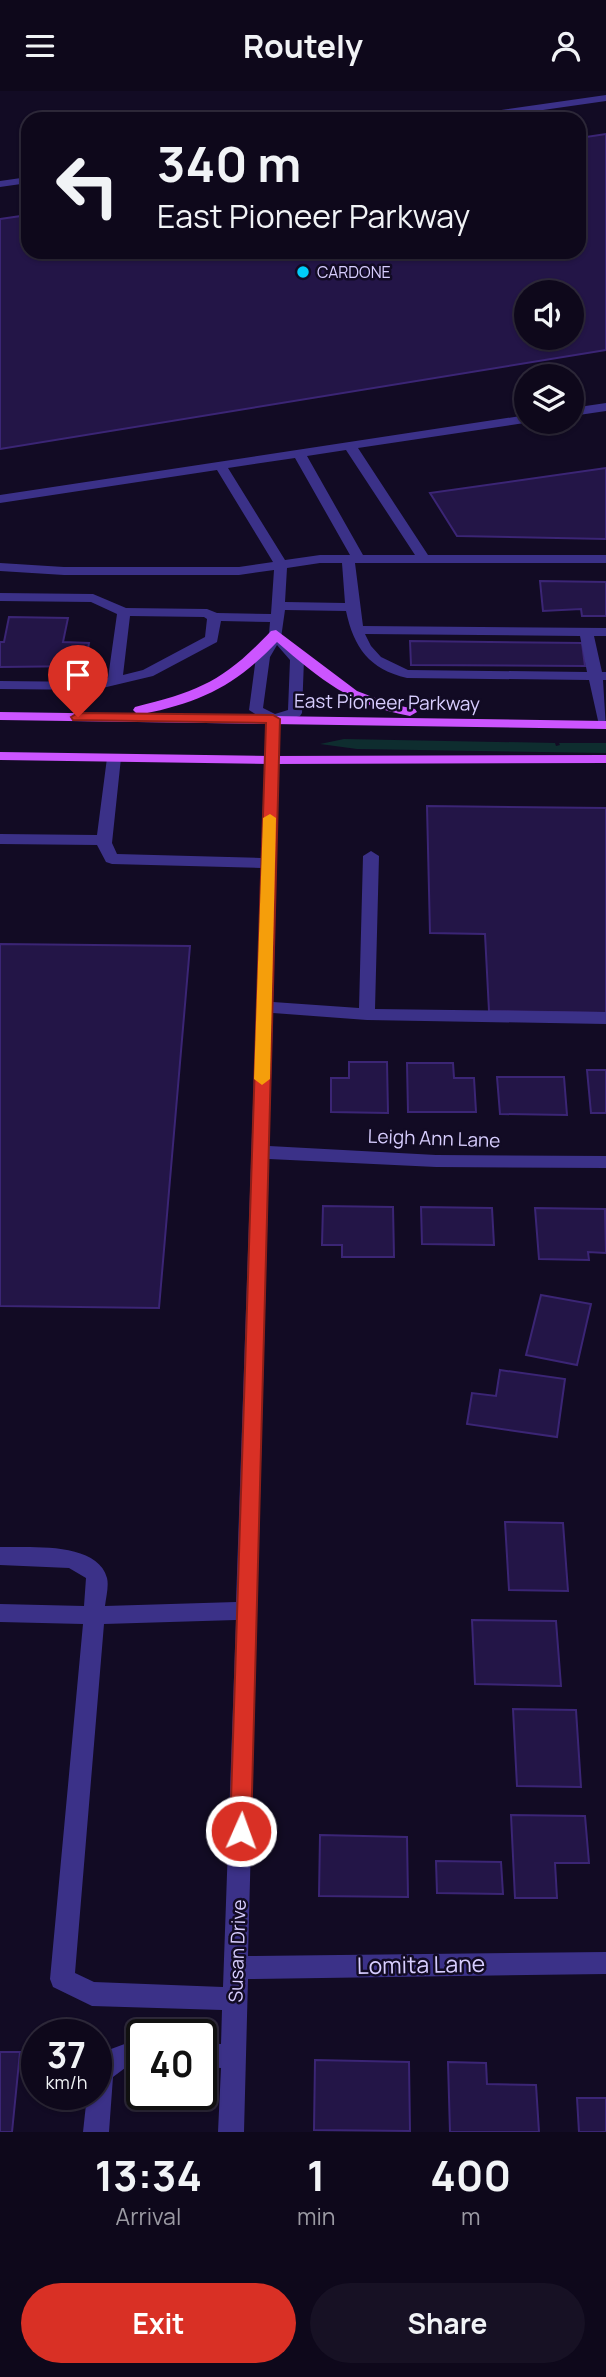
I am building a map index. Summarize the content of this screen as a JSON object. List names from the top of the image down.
{
  "streets": {
    "main road": ["East Pioneer Parkway"],
    "street": ["Leigh Ann Lane", "Susan Drive", "Lomita Lane"]
  },
  "crossings": [
    ["East Pioneer Parkway", "Susan Drive"],
    ["Leigh Ann Lane", "Susan Drive"],
    ["Susan Drive", "Lomita Lane"]
  ],
  "places": ["CARDONE"],
  "page": {
    "header": "Routely",
    "turn": ["340 m", "East Pioneer Parkway"],
    "speed": "37 km/h",
    "limit": "40",
    "eta": [
      "13:34",
      "Arrival",
      "1",
      "min",
      "400",
      "m"
    ],
    "buttons": ["Exit", "Share"]
  }
}
